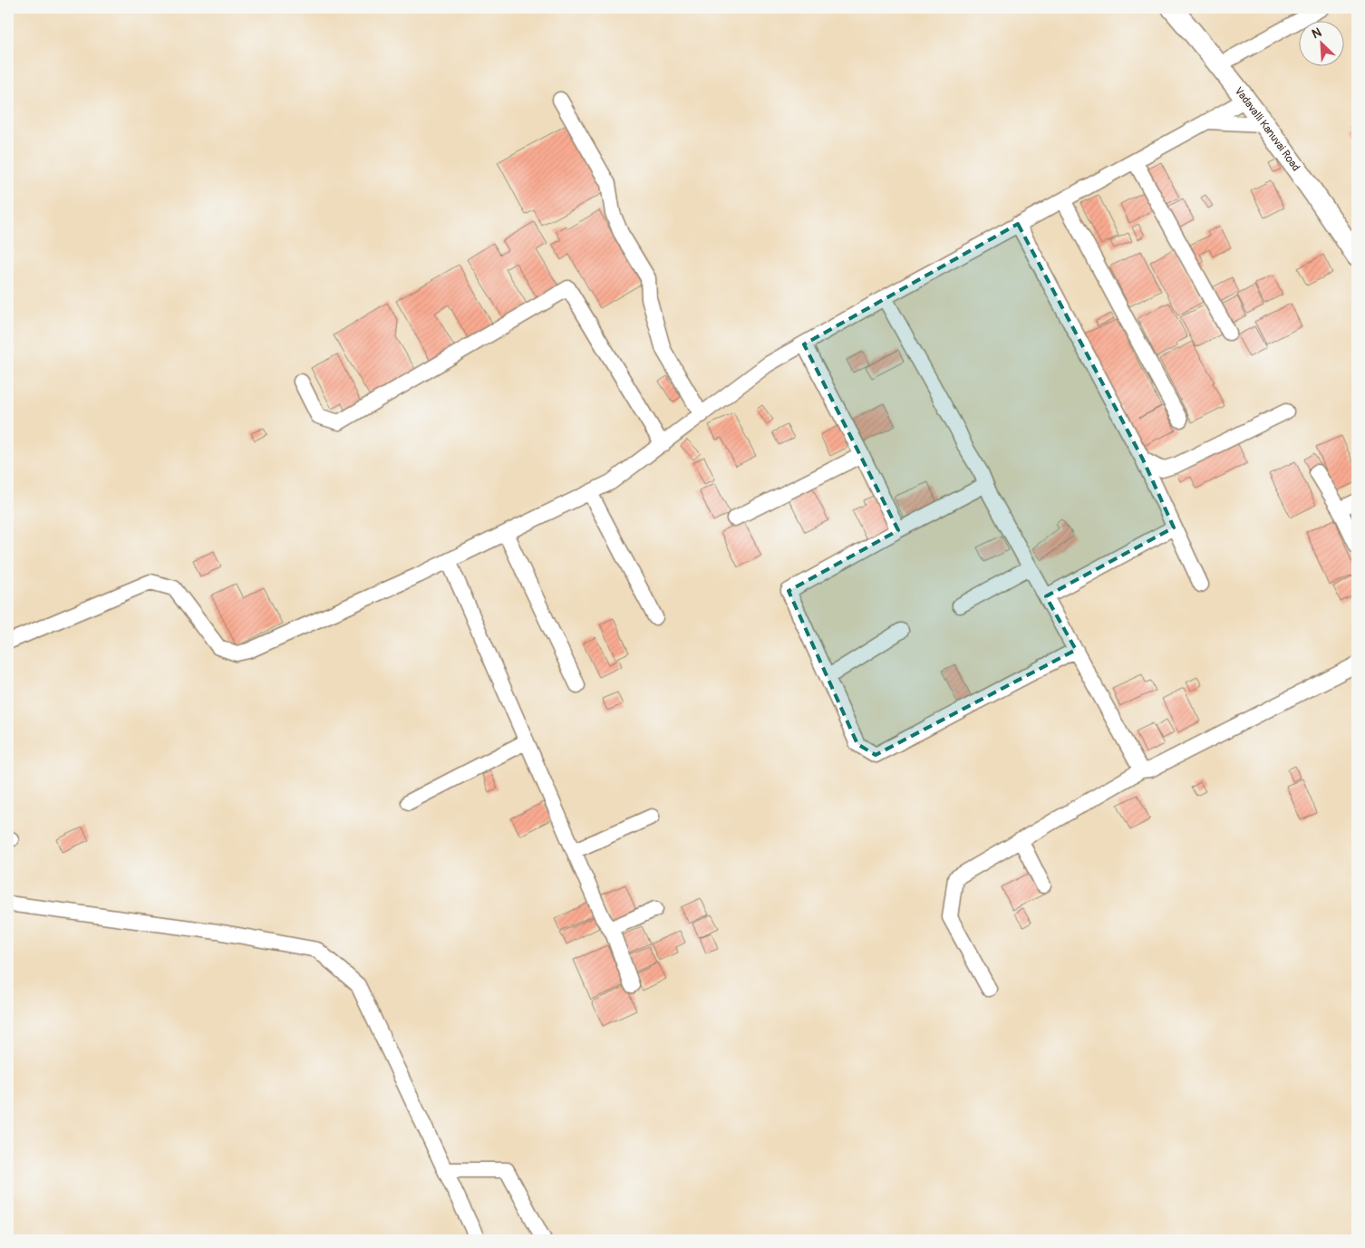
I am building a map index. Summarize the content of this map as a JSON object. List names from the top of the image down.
{
  "streets": {
    "street": ["Vadavalli Kanuvai Road"]
  },
  "north": "top left"
}
